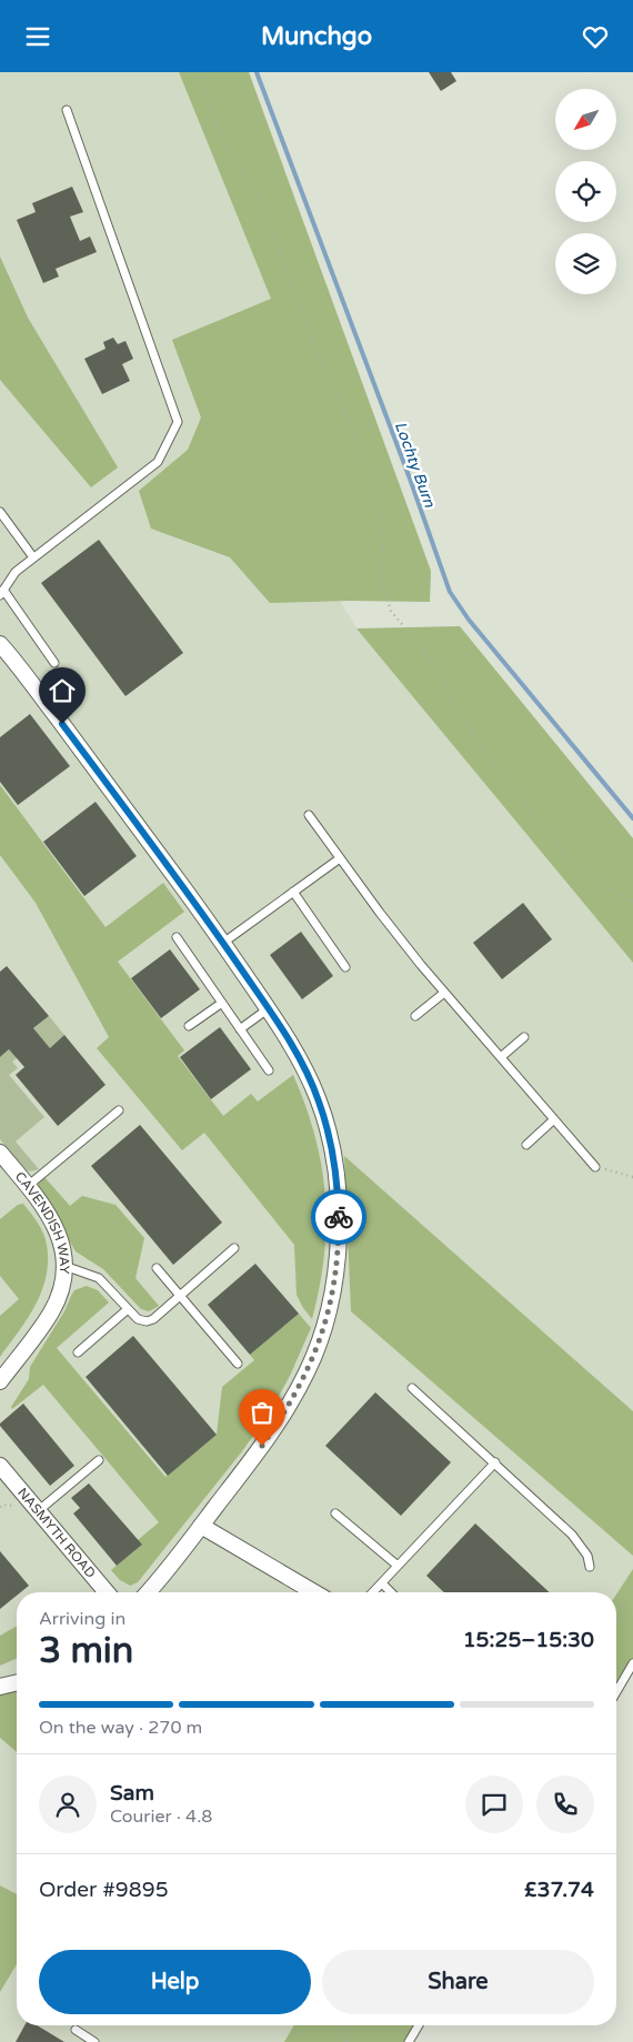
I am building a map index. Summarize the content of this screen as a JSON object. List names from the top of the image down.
{
  "streets": {
    "street": ["CAVENDISH WAY", "NASMYTH ROAD"]
  },
  "water": ["Lochty Burn"],
  "north": "bottom left",
  "page": {
    "header": "Munchgo",
    "heading": ["3 min", "Arriving in", "15:25–15:30"],
    "panel": [
      "Sam",
      "Courier · 4.8",
      "Order #9895",
      "£37.74"
    ],
    "bar": "On the way · 270 m",
    "buttons": ["Help", "Share"]
  }
}
